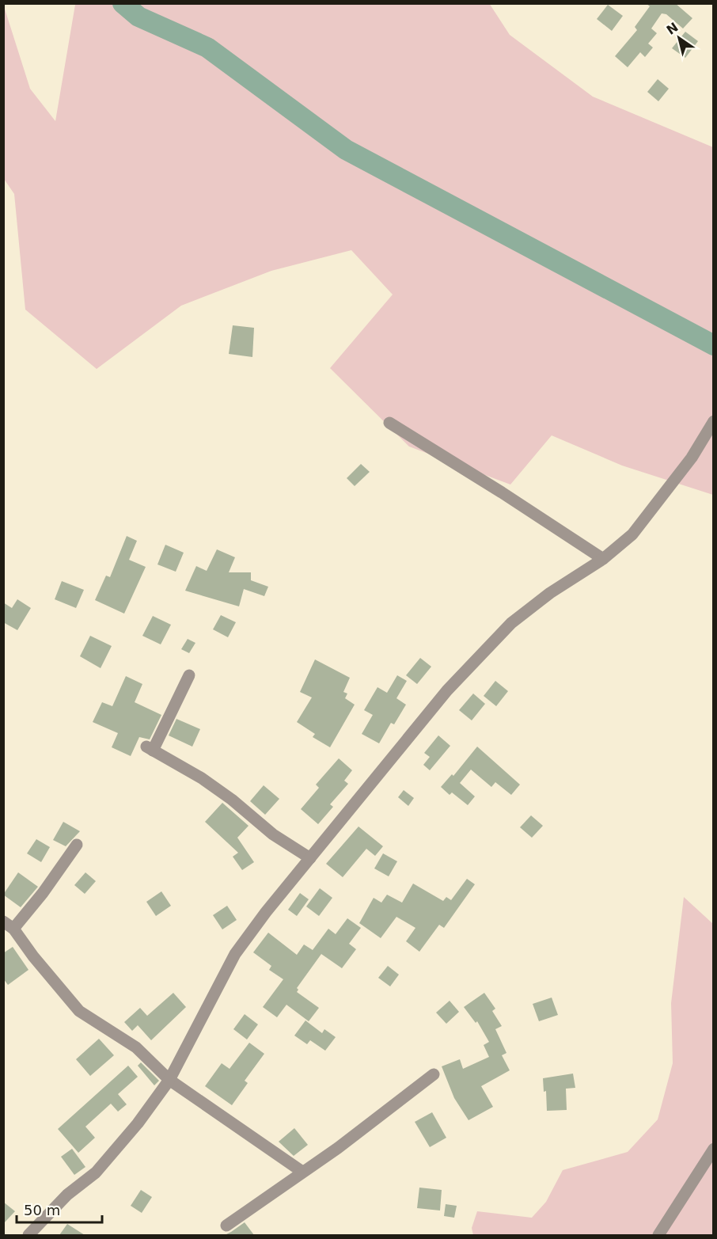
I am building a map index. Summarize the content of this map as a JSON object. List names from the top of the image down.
{
  "scale_bar": "50 m",
  "north": "top left"
}
